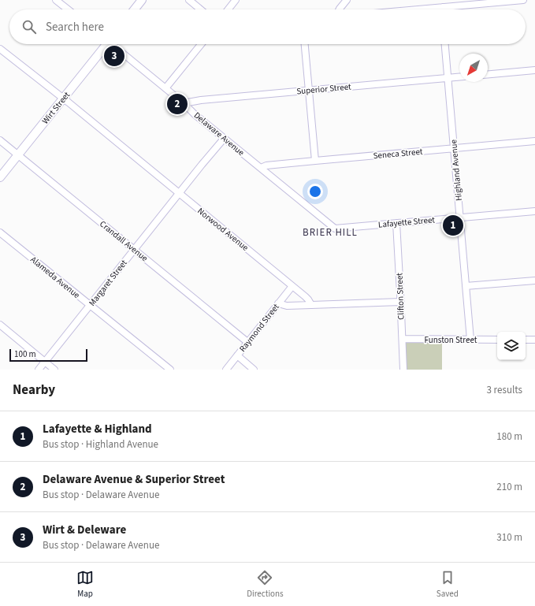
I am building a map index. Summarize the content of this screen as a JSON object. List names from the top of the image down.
{
  "streets": {
    "main road": ["Wirt Street"],
    "street": [
      "Superior Street",
      "Delaware Avenue",
      "Seneca Street",
      "Highland Avenue",
      "Lafayette Street",
      "Norwood Avenue",
      "Crandall Avenue",
      "Alameda Avenue",
      "Margaret Street",
      "Clifton Street",
      "Raymond Street",
      "Funston Street"
    ]
  },
  "crossings": [
    ["Superior Street", "Delaware Avenue"],
    ["Superior Street", "Highland Avenue"],
    ["Wirt Street", "Norwood Avenue"],
    ["Wirt Street", "Crandall Avenue"],
    ["Delaware Avenue", "Seneca Street"],
    ["Delaware Avenue", "Lafayette Street"],
    ["Delaware Avenue", "Margaret Street"],
    ["Seneca Street", "Highland Avenue"],
    ["Highland Avenue", "Lafayette Street"],
    ["Highland Avenue", "Funston Street"],
    ["Lafayette Street", "Clifton Street"],
    ["Norwood Avenue", "Margaret Street"],
    ["Norwood Avenue", "Raymond Street"],
    ["Crandall Avenue", "Margaret Street"],
    ["Crandall Avenue", "Raymond Street"],
    ["Alameda Avenue", "Margaret Street"],
    ["Clifton Street", "Funston Street"]
  ],
  "districts": ["BRIER HILL"],
  "scale_bar": "100 m",
  "north": "bottom left",
  "page": {
    "search": "Search here",
    "pins": ["3", "2", "1"],
    "scale": "100 m",
    "heading": ["Nearby", "3 results"],
    "list": [
      {
        "mark": "1",
        "name": "Lafayette & Highland",
        "note": "Bus stop · Highland Avenue",
        "value": "180 m"
      },
      {
        "mark": "2",
        "name": "Delaware Avenue & Superior Street",
        "note": "Bus stop · Delaware Avenue",
        "value": "210 m"
      },
      {
        "mark": "3",
        "name": "Wirt & Deleware",
        "note": "Bus stop · Delaware Avenue",
        "value": "310 m"
      }
    ],
    "nav": ["Map", "Directions", "Saved"]
  }
}
